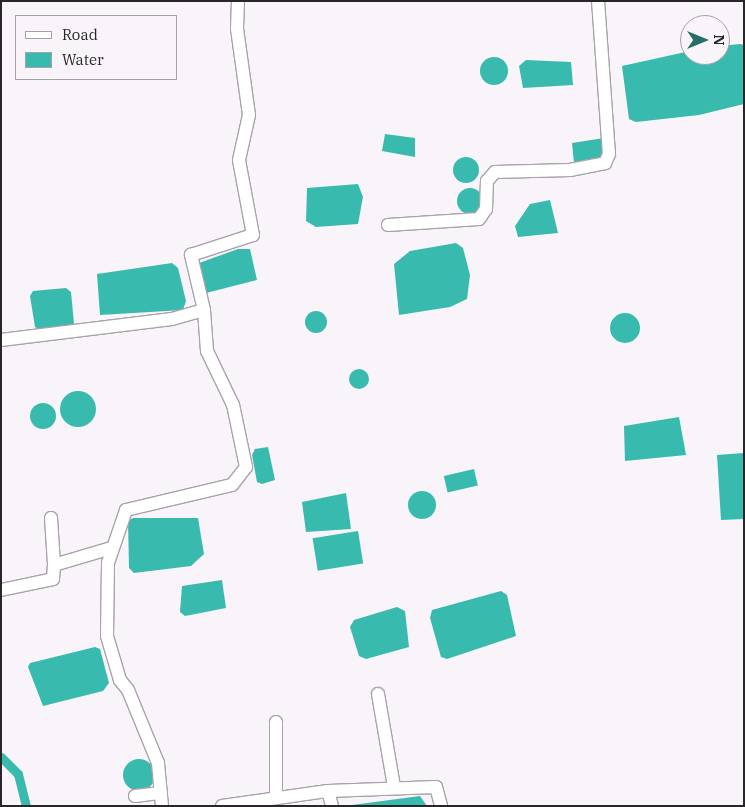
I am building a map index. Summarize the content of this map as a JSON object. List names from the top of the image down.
{
  "legend": ["Road", "Water"],
  "north": "right"
}
